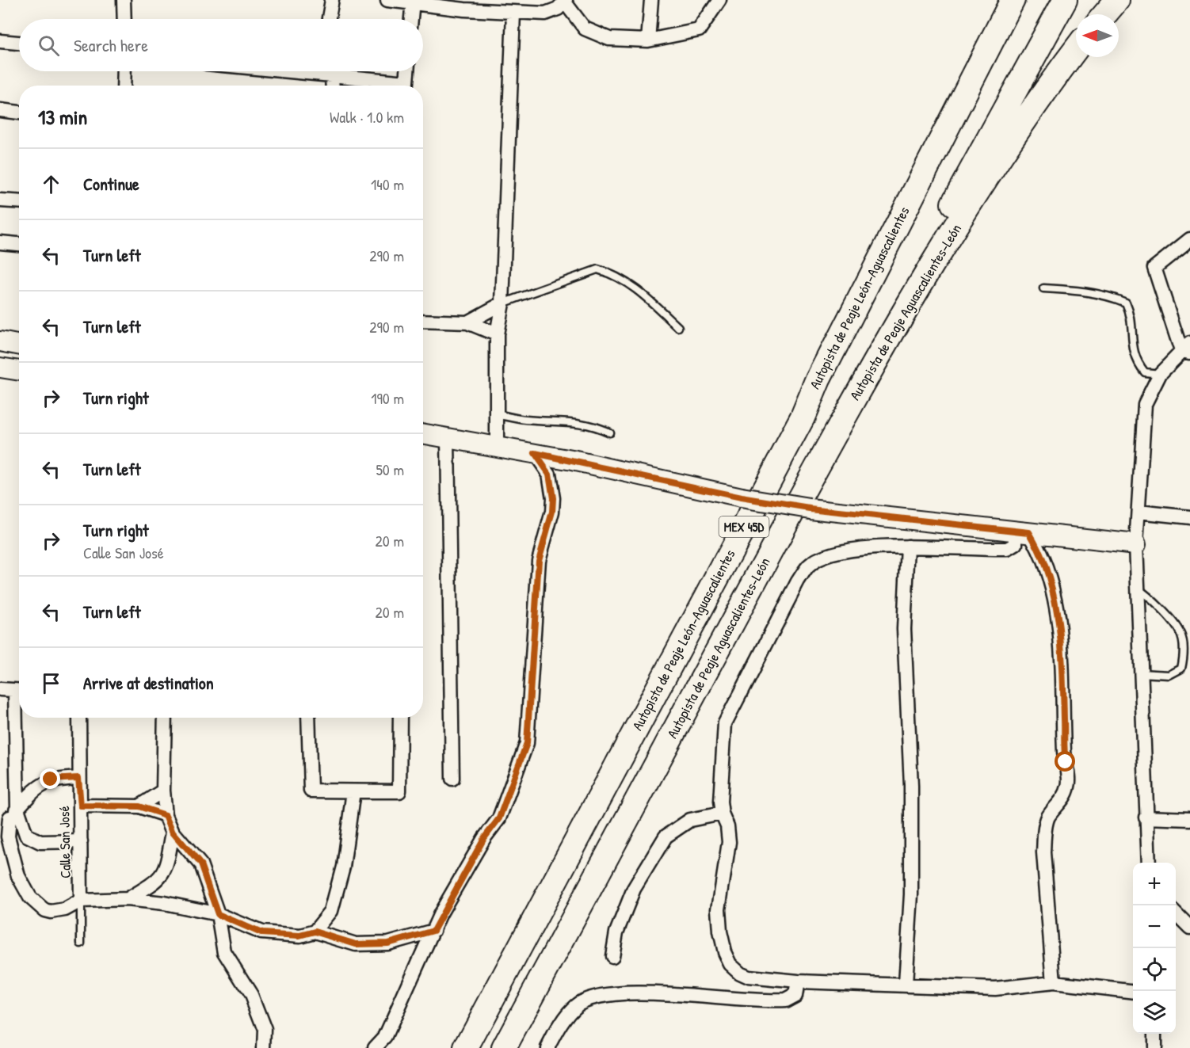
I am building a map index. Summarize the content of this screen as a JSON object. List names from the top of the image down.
{
  "streets": {
    "highway": ["Autopista de Peaje León-Aguascalientes", "Autopista de Peaje Aguascalientes-León", "MEX 45D"],
    "street": ["Calle San José"]
  },
  "north": "left",
  "page": {
    "search": "Search here",
    "heading": ["13 min", "Walk · 1.0 km"],
    "list": [
      ["Continue", "140 m"],
      ["Turn left", "290 m"],
      ["Turn left", "290 m"],
      ["Turn right", "190 m"],
      ["Turn left", "50 m"],
      ["Turn right", "Calle San José", "20 m"],
      ["Turn left", "20 m"],
      "Arrive at destination"
    ],
    "map_buttons": ["+", "−"]
  }
}
